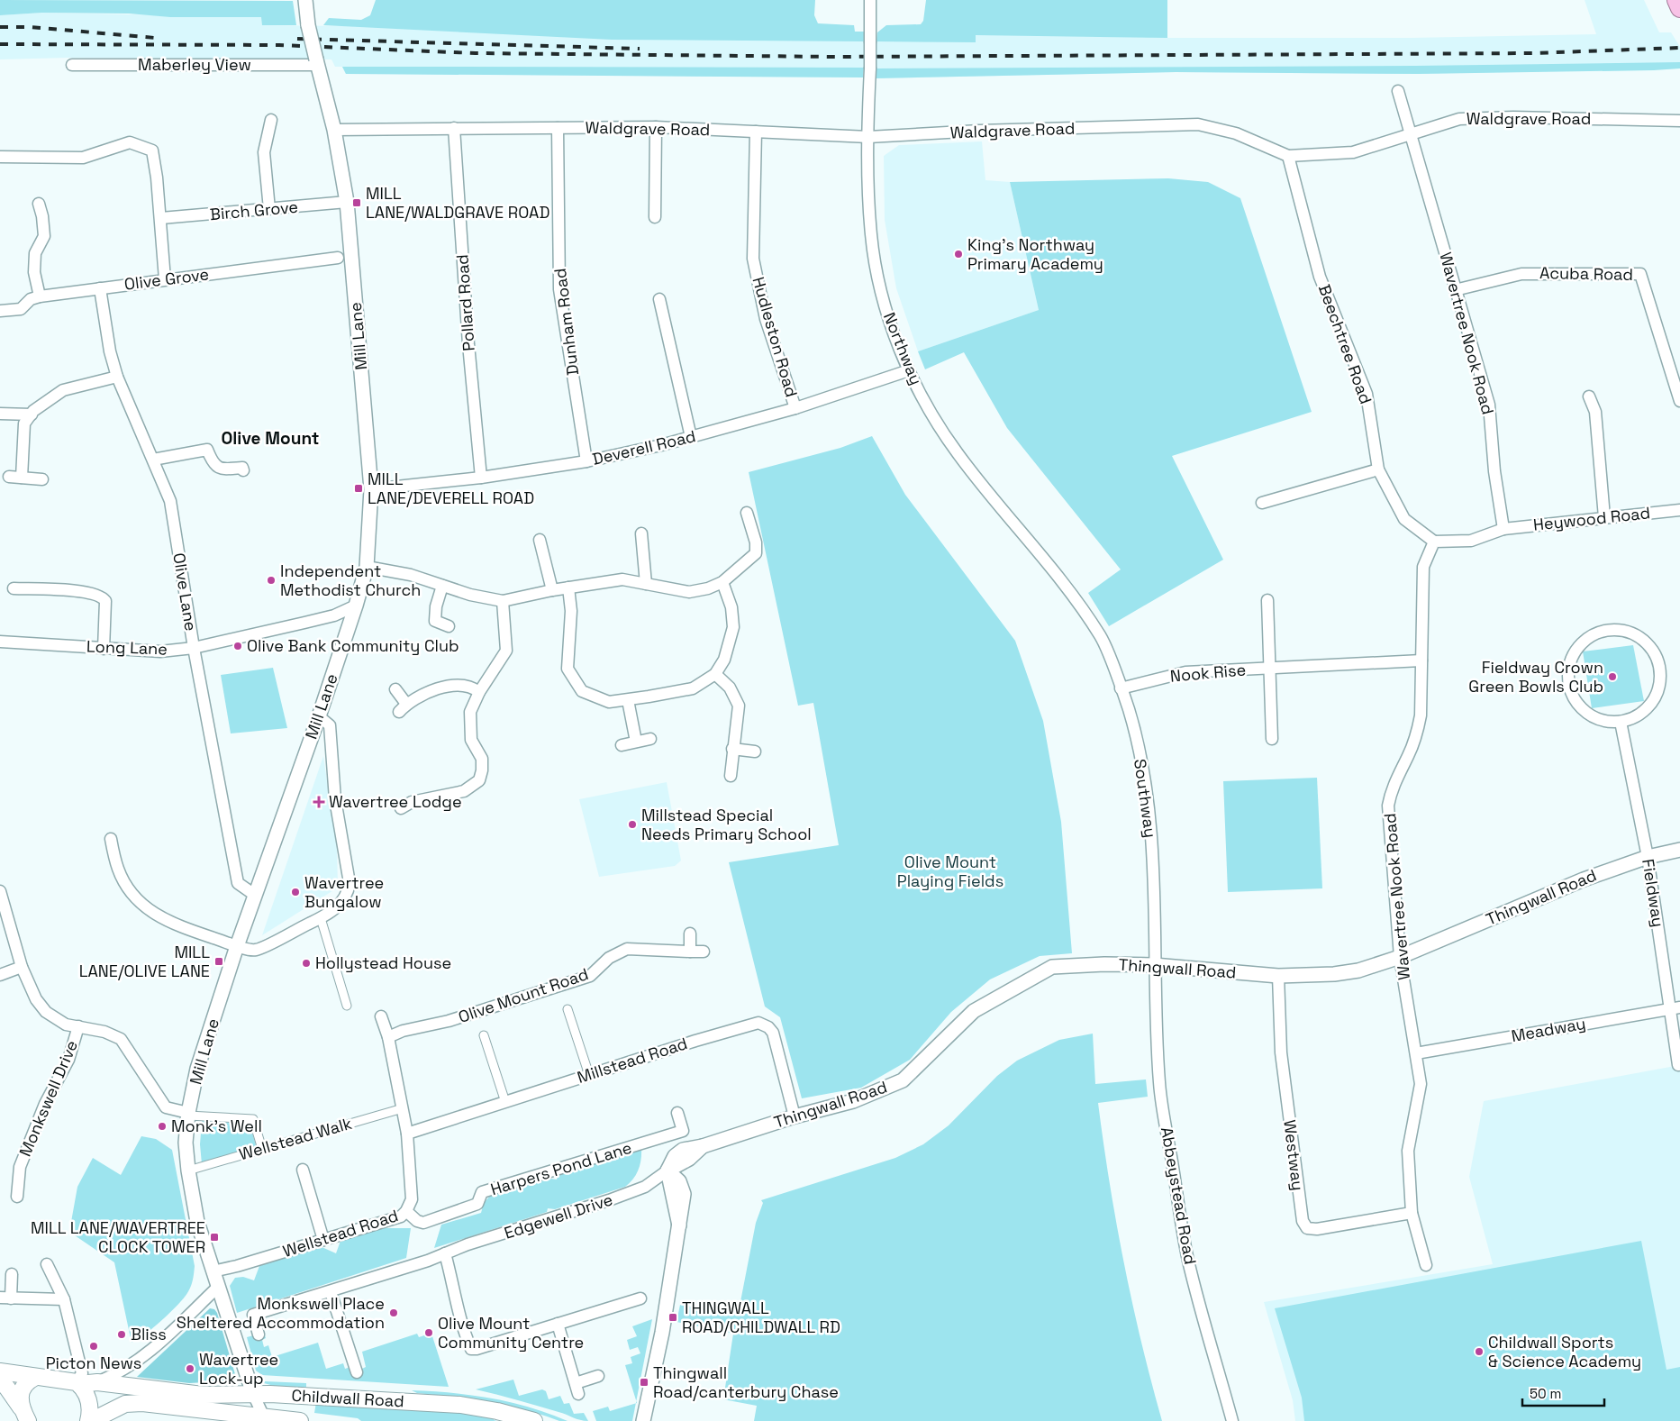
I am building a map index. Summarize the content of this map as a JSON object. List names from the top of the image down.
{
  "streets": {
    "main road": ["Childwall Road"],
    "street": [
      "Maberley View",
      "Waldgrave Road",
      "Birch Grove",
      "Acuba Road",
      "Olive Grove",
      "Pollard Road",
      "Dunham Road",
      "Wavertree Nook Road",
      "Mill Lane",
      "Hudleston Road",
      "Beechtree Road",
      "Northway",
      "Deverell Road",
      "Heywood Road",
      "Olive Lane",
      "Long Lane",
      "Nook Rise",
      "Southway",
      "Fieldway",
      "Thingwall Road",
      "Olive Mount Road",
      "Meadway",
      "Millstead Road",
      "Monkswell Drive",
      "Wellstead Walk",
      "Westway",
      "Harpers Pond Lane",
      "Abbeystead Road",
      "Edgewell Drive",
      "Wellstead Road"
    ]
  },
  "crossings": [
    ["Maberley View", "Mill Lane"],
    ["Waldgrave Road", "Pollard Road"],
    ["Waldgrave Road", "Dunham Road"],
    ["Waldgrave Road", "Wavertree Nook Road"],
    ["Waldgrave Road", "Mill Lane"],
    ["Waldgrave Road", "Hudleston Road"],
    ["Waldgrave Road", "Beechtree Road"],
    ["Waldgrave Road", "Northway"],
    ["Birch Grove", "Mill Lane"],
    ["Acuba Road", "Wavertree Nook Road"],
    ["Olive Grove", "Olive Lane"],
    ["Pollard Road", "Deverell Road"],
    ["Dunham Road", "Deverell Road"],
    ["Wavertree Nook Road", "Beechtree Road"],
    ["Wavertree Nook Road", "Heywood Road"],
    ["Wavertree Nook Road", "Nook Rise"],
    ["Wavertree Nook Road", "Thingwall Road"],
    ["Wavertree Nook Road", "Meadway"],
    ["Wavertree Nook Road", "Westway"],
    ["Mill Lane", "Deverell Road"],
    ["Mill Lane", "Olive Lane"],
    ["Mill Lane", "Long Lane"],
    ["Mill Lane", "Wellstead Walk"],
    ["Mill Lane", "Wellstead Road"],
    ["Mill Lane", "Childwall Road"],
    ["Hudleston Road", "Deverell Road"],
    ["Northway", "Deverell Road"],
    ["Northway", "Southway"],
    ["Olive Lane", "Long Lane"],
    ["Nook Rise", "Southway"],
    ["Southway", "Thingwall Road"],
    ["Southway", "Abbeystead Road"],
    ["Fieldway", "Thingwall Road"],
    ["Fieldway", "Meadway"],
    ["Thingwall Road", "Millstead Road"],
    ["Thingwall Road", "Westway"],
    ["Thingwall Road", "Abbeystead Road"],
    ["Thingwall Road", "Edgewell Drive"],
    ["Olive Mount Road", "Wellstead Road"],
    ["Millstead Road", "Wellstead Road"],
    ["Wellstead Walk", "Wellstead Road"],
    ["Harpers Pond Lane", "Wellstead Road"]
  ],
  "districts": ["Olive Mount"],
  "parks": ["Olive Mount Playing Fields"],
  "places": {
    "transit": [
      "MILL LANE/WALDGRAVE ROAD",
      "MILL LANE/DEVERELL ROAD",
      "MILL LANE/OLIVE LANE",
      "MILL LANE/WAVERTREE CLOCK TOWER",
      "THINGWALL ROAD/CHILDWALL RD",
      "Thingwall Road/canterbury Chase"
    ],
    "other": [
      "King's Northway Primary Academy",
      "Independent Methodist Church",
      "Olive Bank Community Club",
      "Fieldway Crown Green Bowls Club",
      "Millstead Special Needs Primary School",
      "Wavertree Bungalow",
      "Hollystead House",
      "Monk's Well",
      "Monkswell Place Sheltered Accommodation",
      "Olive Mount Community Centre",
      "Bliss",
      "Picton News",
      "Childwall Sports & Science Academy",
      "Wavertree Lock-up"
    ],
    "health": ["Wavertree Lodge"]
  },
  "scale_bar": "50 m"
}
